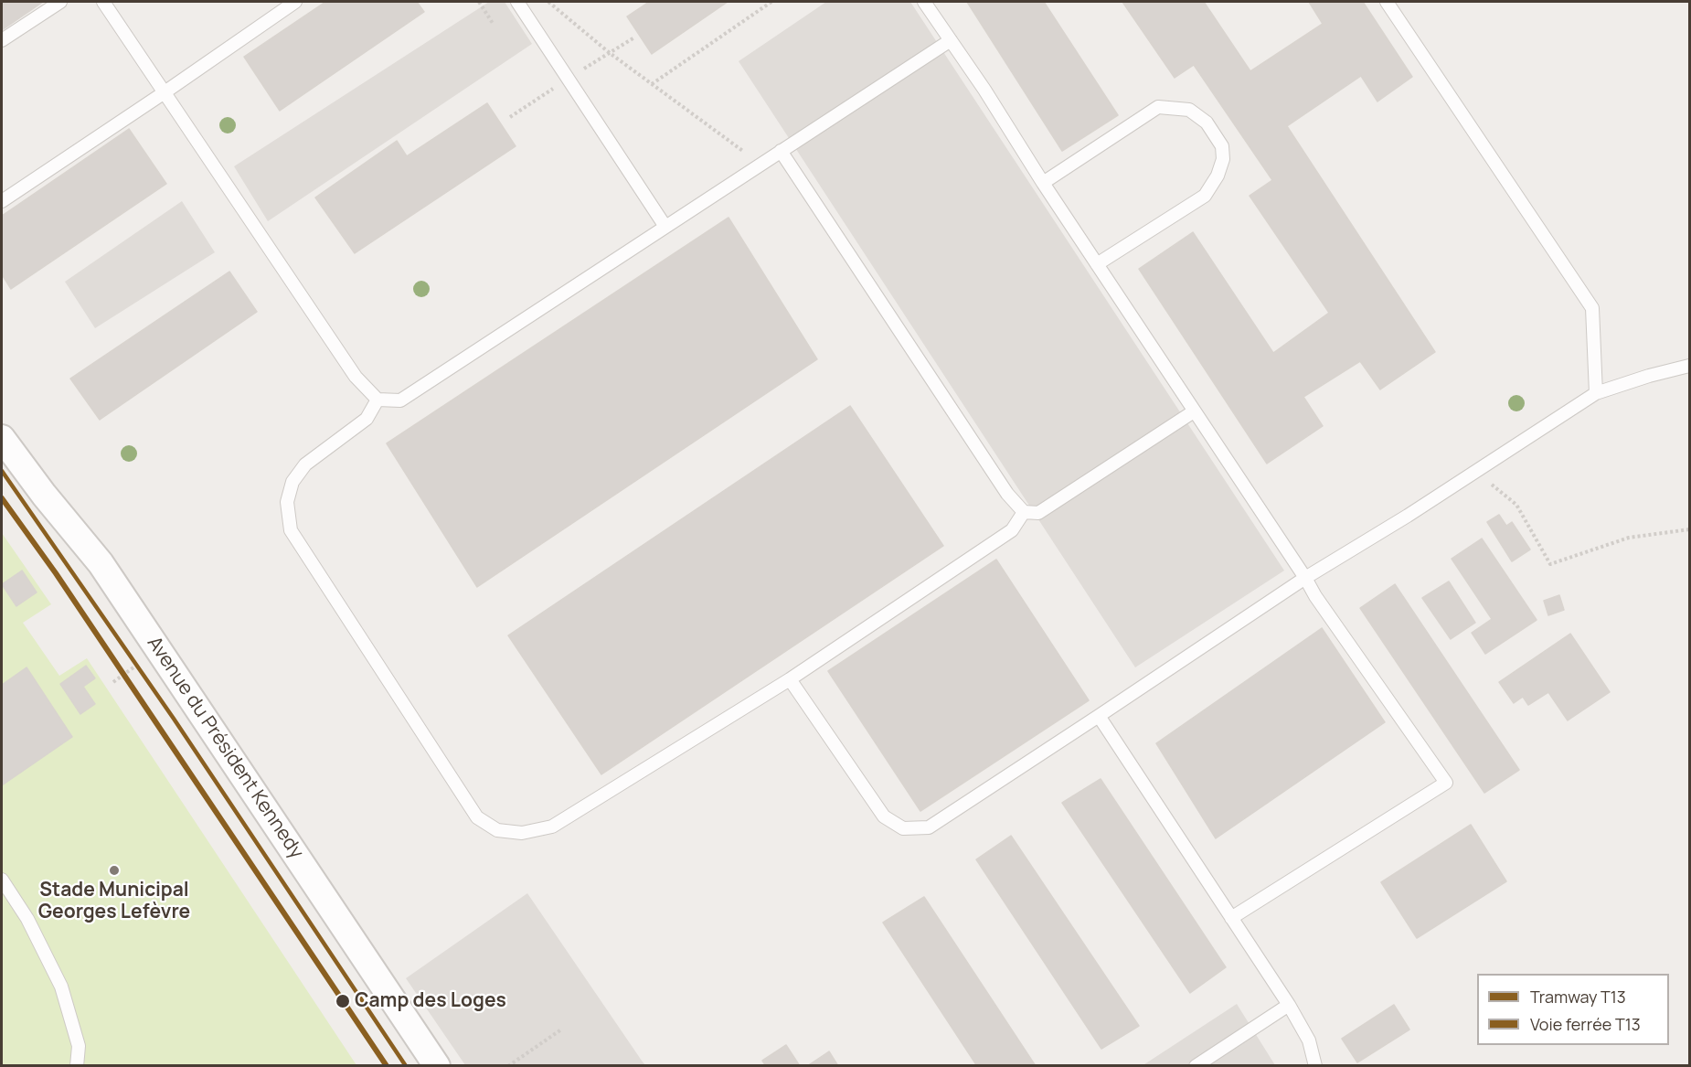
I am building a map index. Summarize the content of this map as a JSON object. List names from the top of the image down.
{
  "streets": {
    "street": ["Avenue du Président Kennedy"]
  },
  "places": ["Stade Municipal Georges Lefèvre", "Camp des Loges"],
  "lines": ["tram line T13", "rail line T13"],
  "legend": ["Tramway T13", "Voie ferrée T13"]
}
